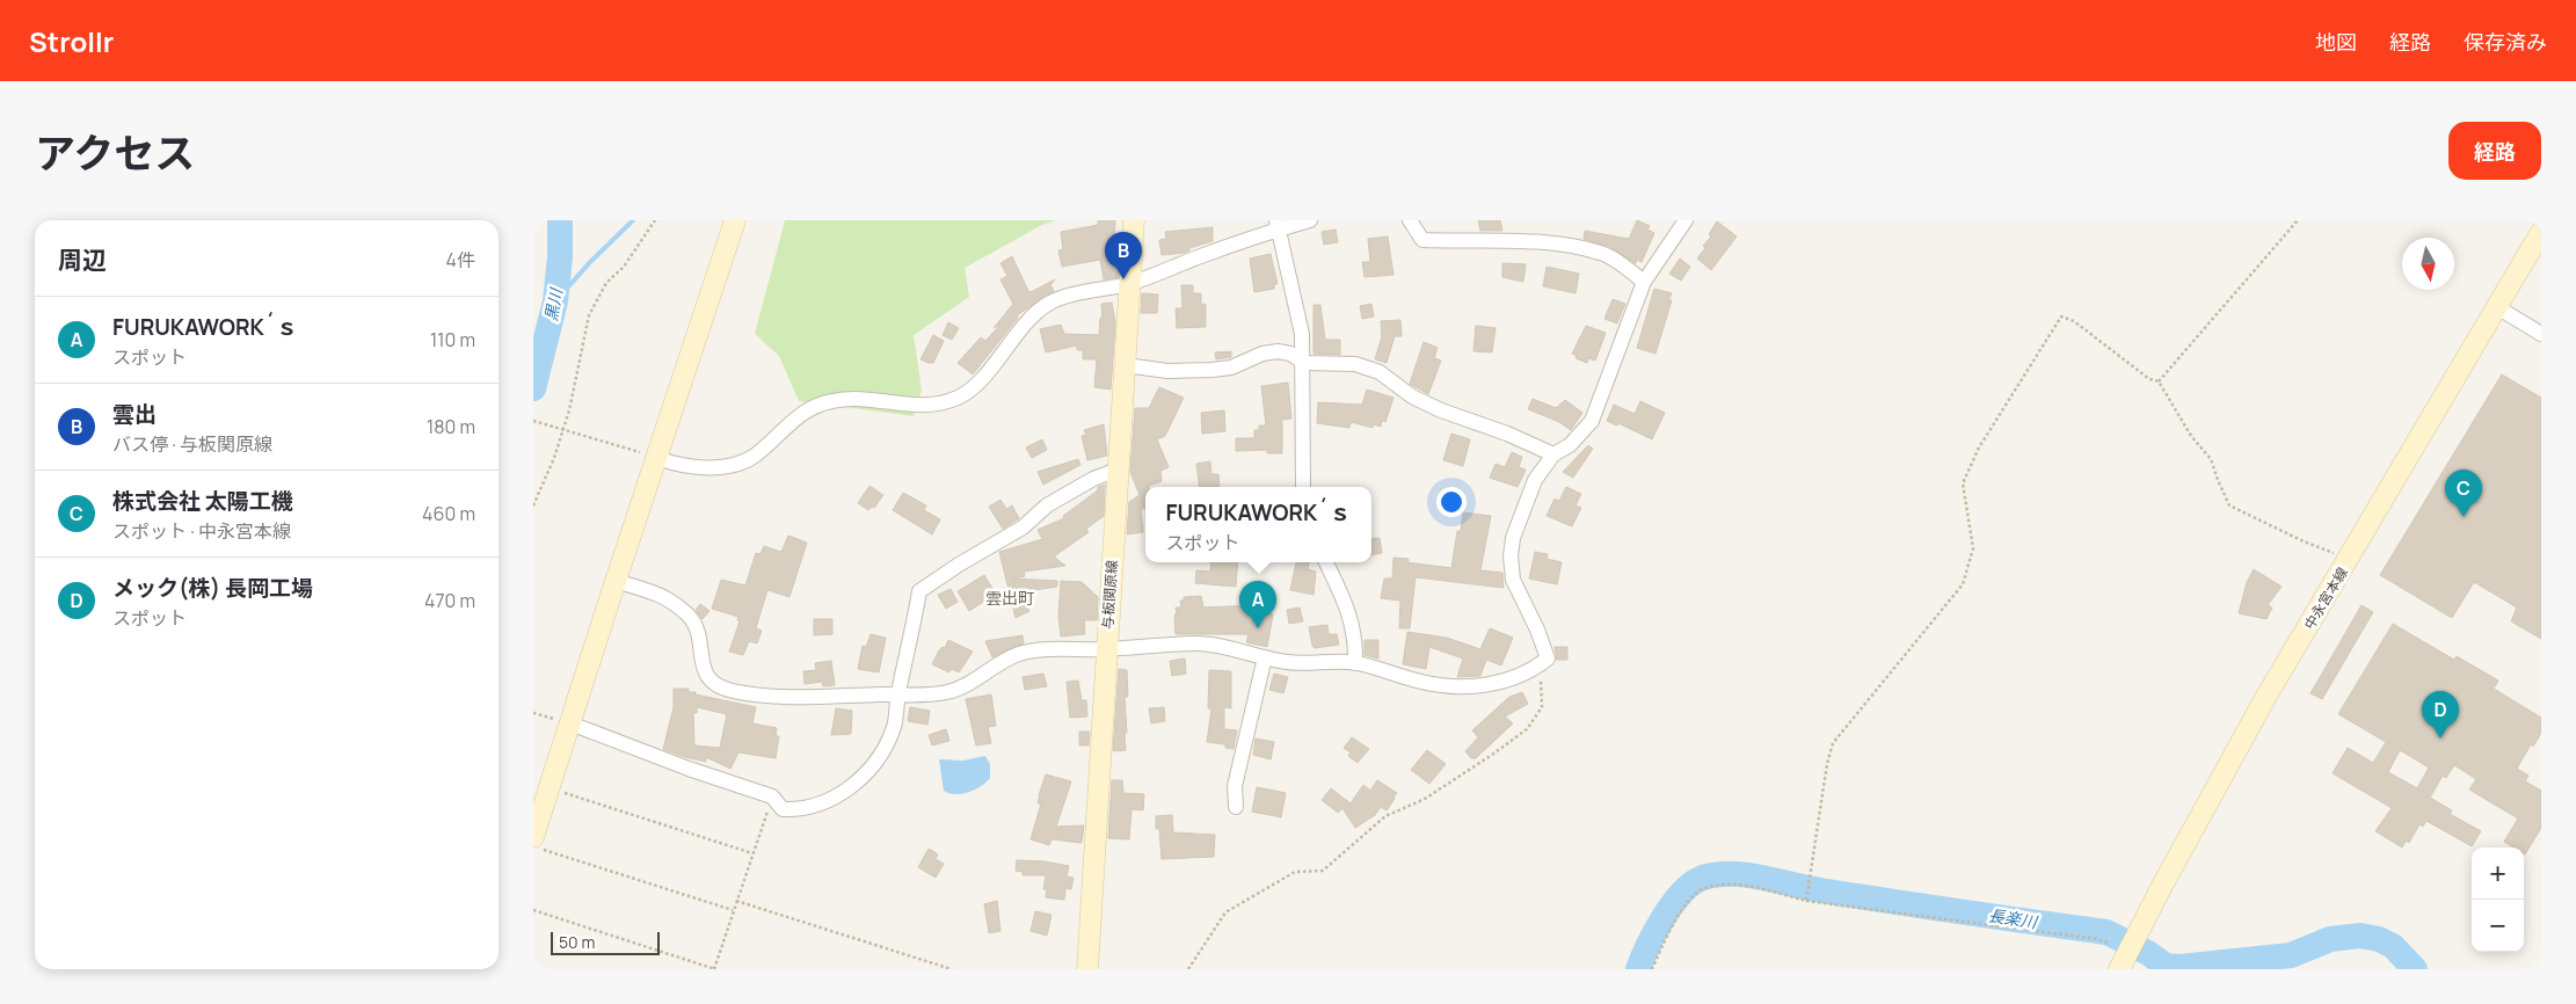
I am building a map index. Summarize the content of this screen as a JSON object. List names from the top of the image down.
{
  "streets": {
    "main road": ["与板関原線", "中永宮本線"]
  },
  "districts": ["雲出町"],
  "water": ["黒川", "長楽川"],
  "scale_bar": "50 m",
  "north": "bottom",
  "page": {
    "header": "Strollr",
    "nav": ["地図", "経路", "保存済み"],
    "title": "アクセス",
    "buttons": "経路",
    "heading": ["周辺", "4件"],
    "pins": [
      "B",
      "C",
      "A",
      "D"
    ],
    "list": [
      {
        "mark": "A",
        "name": "FURUKAWORK´ｓ",
        "note": "スポット",
        "value": "110 m"
      },
      {
        "mark": "B",
        "name": "雲出",
        "note": "バス停 · 与板関原線",
        "value": "180 m"
      },
      {
        "mark": "C",
        "name": "株式会社 太陽工機",
        "note": "スポット · 中永宮本線",
        "value": "460 m"
      },
      {
        "mark": "D",
        "name": "メック(株) 長岡工場",
        "note": "スポット",
        "value": "470 m"
      }
    ],
    "popup": ["FURUKAWORK´ｓ", "スポット"],
    "map_buttons": ["+", "−"],
    "scale": "50 m"
  }
}
